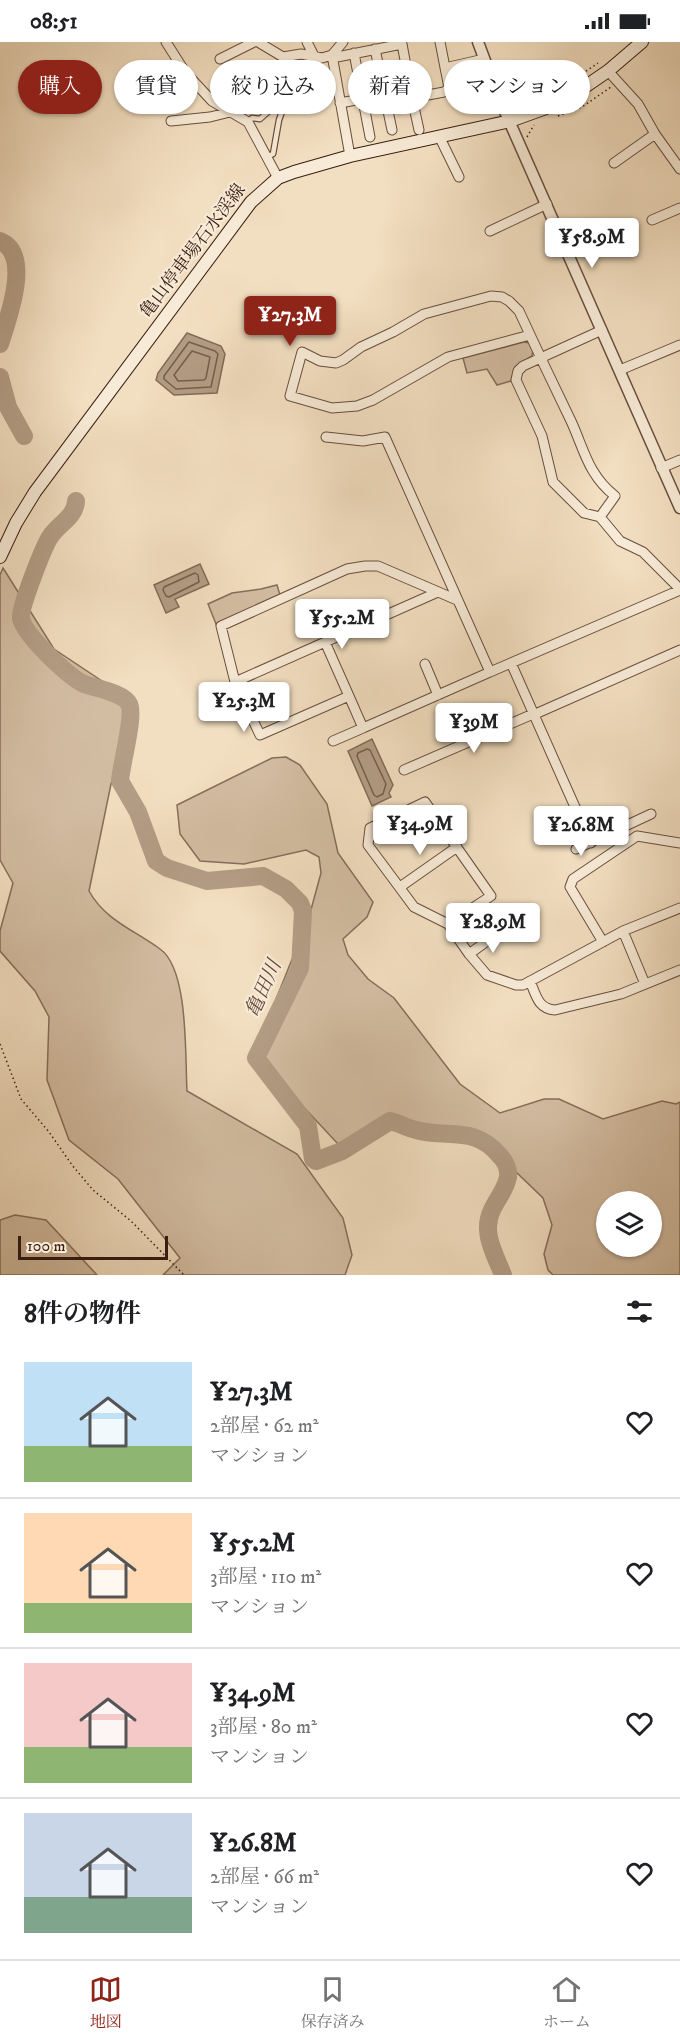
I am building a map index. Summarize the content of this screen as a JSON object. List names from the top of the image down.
{
  "streets": {
    "main road": ["亀山停車場石水渓線"]
  },
  "water": ["亀田川"],
  "scale_bar": "100 m",
  "page": {
    "status": "08:51",
    "chip": [
      "購入",
      "賃貸",
      "絞り込み",
      "新着",
      "マンション"
    ],
    "price": [
      "¥58.9M",
      "¥27.3M",
      "¥55.2M",
      "¥25.3M",
      "¥39M",
      "¥34.9M",
      "¥26.8M",
      "¥28.9M"
    ],
    "scale": "100 m",
    "heading": "8件の物件",
    "list": [
      {
        "name": "¥27.3M",
        "note": "2部屋 · 62 m² · マンション"
      },
      {
        "name": "¥55.2M",
        "note": "3部屋 · 110 m² · マンション"
      },
      {
        "name": "¥34.9M",
        "note": "3部屋 · 80 m² · マンション"
      },
      {
        "name": "¥26.8M",
        "note": "2部屋 · 66 m² · マンション"
      }
    ],
    "tabs": ["地図", "保存済み", "ホーム"]
  }
}
